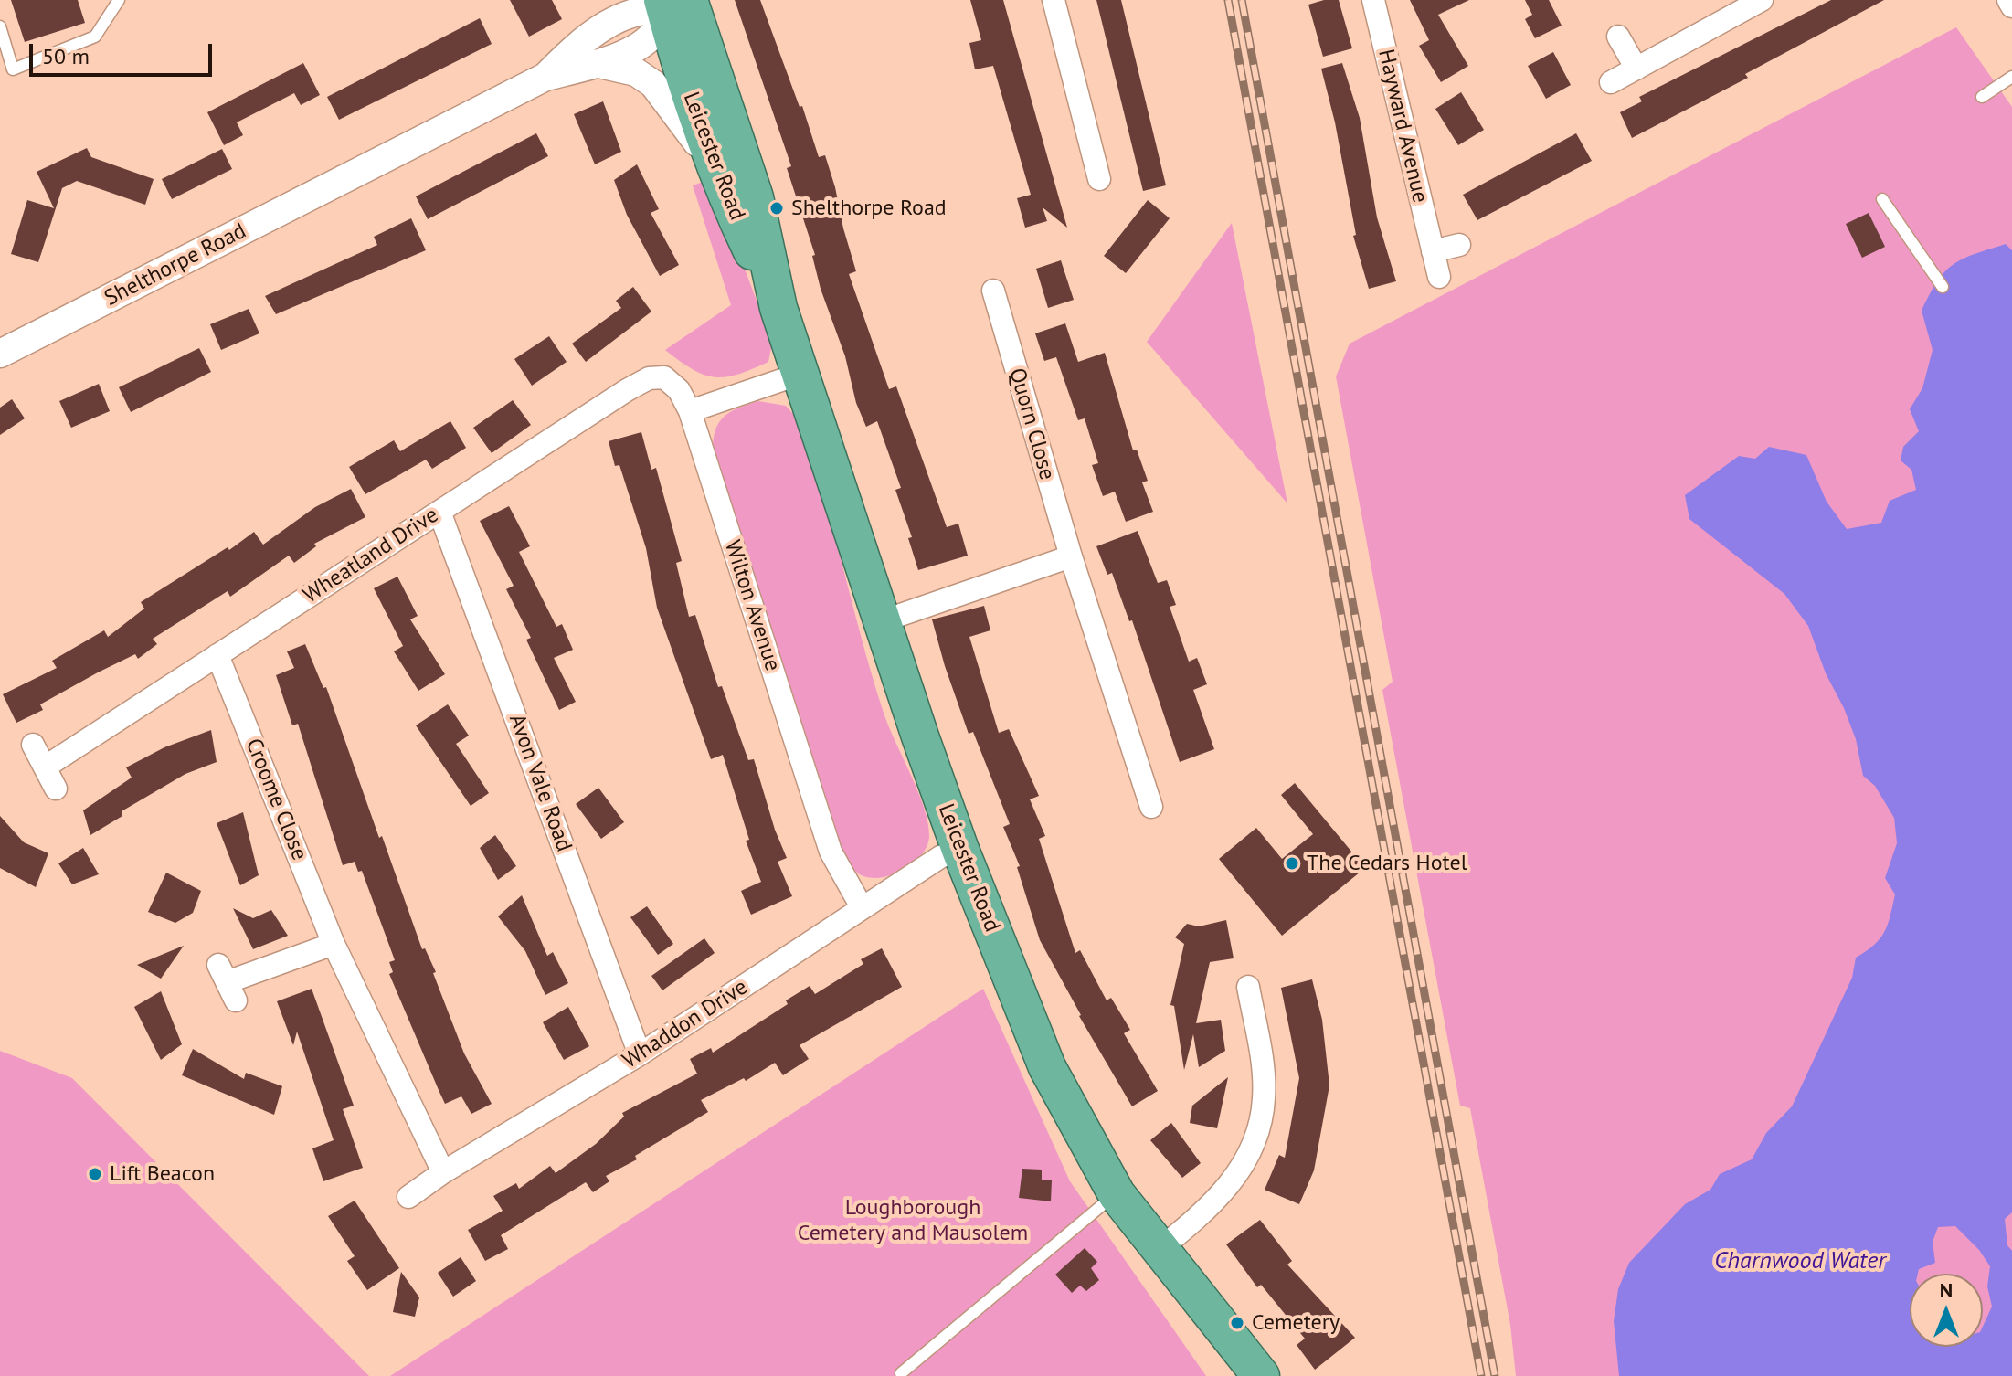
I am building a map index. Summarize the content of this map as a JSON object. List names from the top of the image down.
{
  "streets": {
    "highway": ["Leicester Road"],
    "street": [
      "Hayward Avenue",
      "Shelthorpe Road",
      "Quorn Close",
      "Wheatland Drive",
      "Wilton Avenue",
      "Avon Vale Road",
      "Croome Close",
      "Whaddon Drive"
    ]
  },
  "crossings": [
    ["Leicester Road", "Shelthorpe Road"],
    ["Leicester Road", "Whaddon Drive"],
    ["Wheatland Drive", "Wilton Avenue"],
    ["Wheatland Drive", "Avon Vale Road"],
    ["Wheatland Drive", "Croome Close"],
    ["Wilton Avenue", "Whaddon Drive"],
    ["Avon Vale Road", "Whaddon Drive"],
    ["Croome Close", "Whaddon Drive"]
  ],
  "water": ["Charnwood Water"],
  "parks": ["Loughborough Cemetery and Mausolem"],
  "places": [
    "Shelthorpe Road",
    "The Cedars Hotel",
    "Lift Beacon",
    "Cemetery"
  ],
  "scale_bar": "50 m",
  "north": "top"
}
